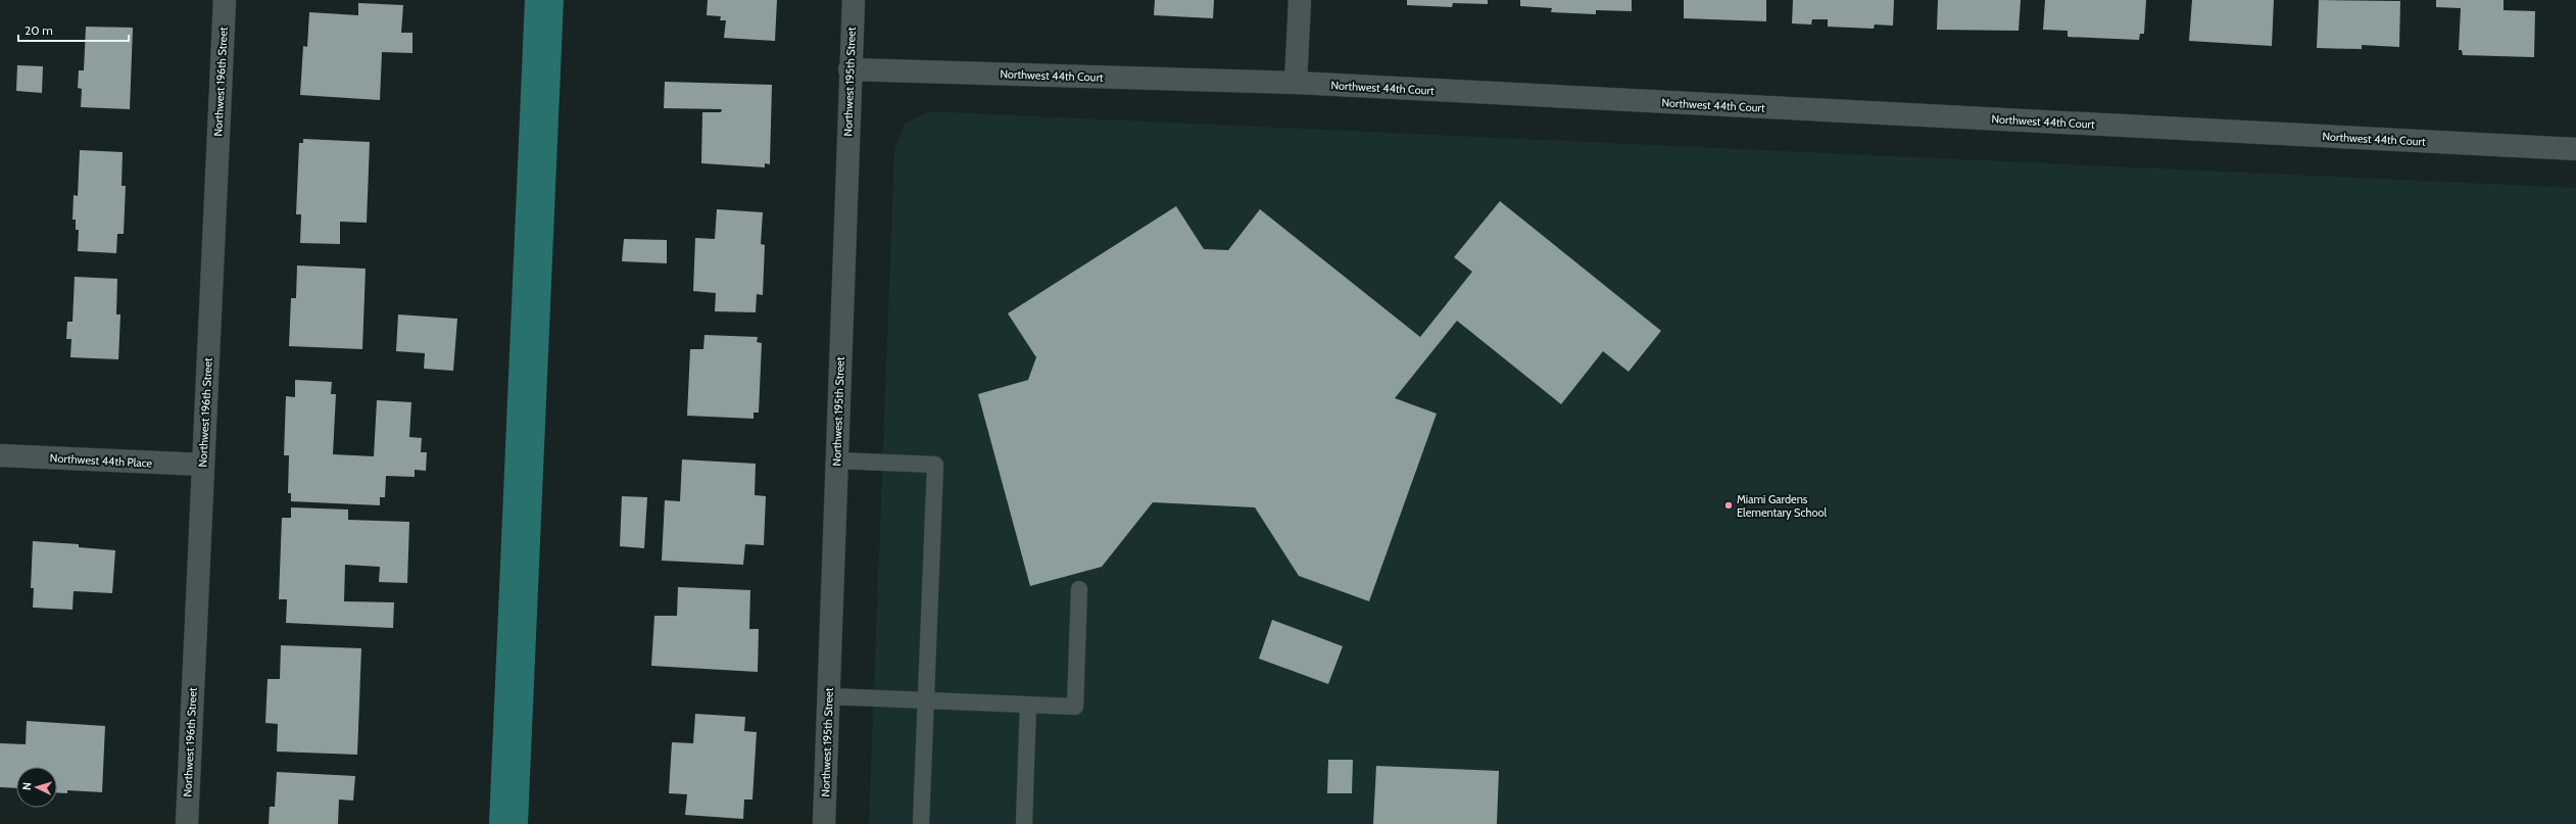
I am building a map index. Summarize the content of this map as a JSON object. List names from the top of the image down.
{
  "streets": {
    "street": [
      "Northwest 44th Court",
      "Northwest 196th Street",
      "Northwest 195th Street",
      "Northwest 44th Place"
    ]
  },
  "crossings": [
    ["Northwest 44th Court", "Northwest 195th Street"],
    ["Northwest 196th Street", "Northwest 44th Place"]
  ],
  "places": ["Miami Gardens Elementary School"],
  "scale_bar": "20 m",
  "north": "left"
}
